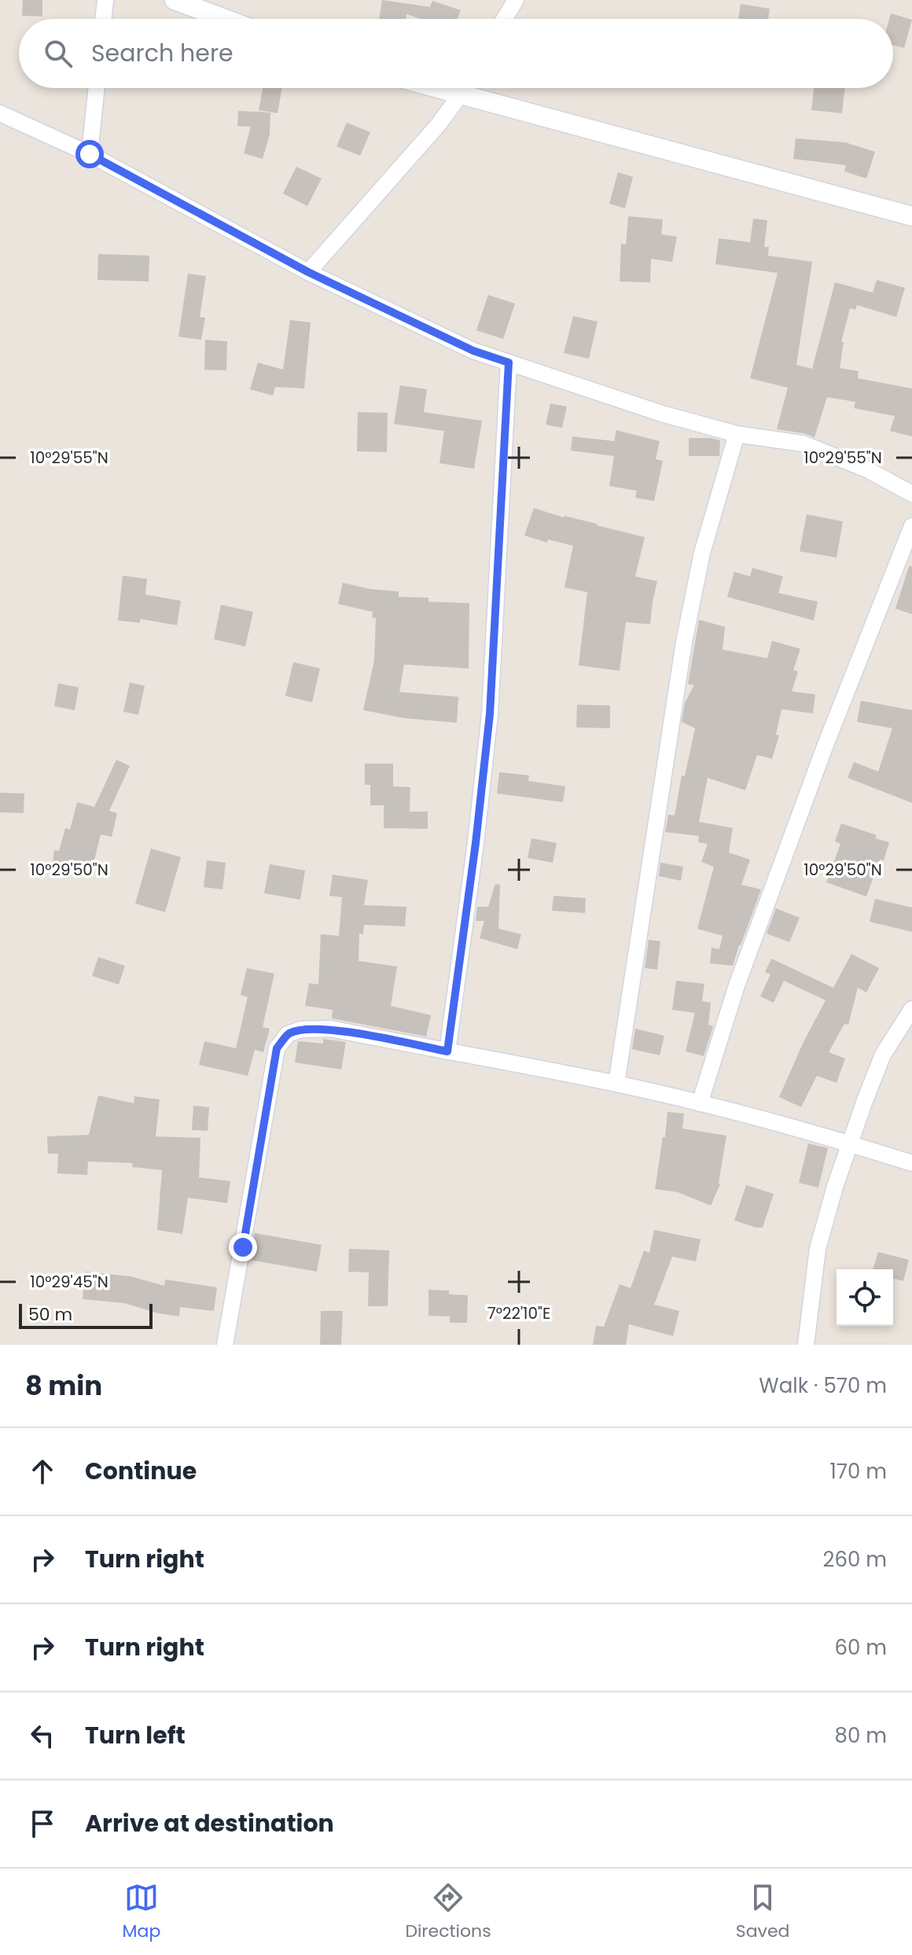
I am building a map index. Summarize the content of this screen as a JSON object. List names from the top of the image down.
{
  "scale_bar": "50 m",
  "page": {
    "search": "Search here",
    "scale": "50 m",
    "heading": ["8 min", "Walk · 570 m"],
    "list": [
      ["Continue", "170 m"],
      ["Turn right", "260 m"],
      ["Turn right", "60 m"],
      ["Turn left", "80 m"],
      "Arrive at destination"
    ],
    "nav": ["Map", "Directions", "Saved"]
  },
  "coordinates": [
    "10°29'55\"N",
    "10°29'50\"N",
    "10°29'45\"N",
    "7°22'10\"E"
  ]
}
